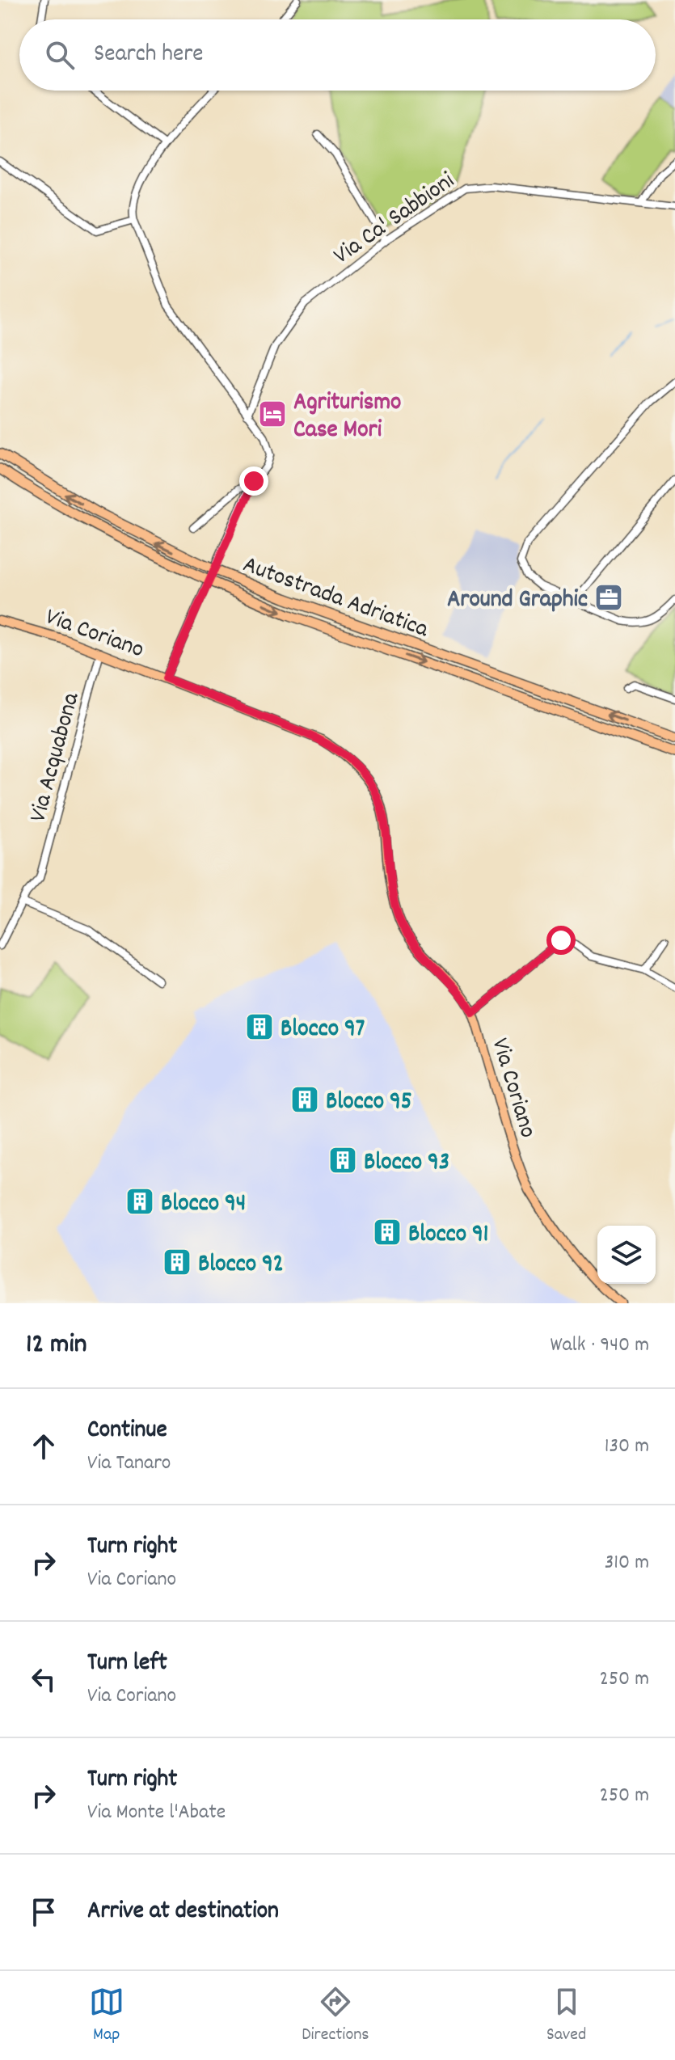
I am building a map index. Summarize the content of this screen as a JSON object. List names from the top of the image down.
{
  "streets": {
    "highway": ["Autostrada Adriatica"],
    "main road": ["Via Coriano"],
    "street": ["Via Ca' Sabbioni", "Via Acquabona"]
  },
  "crossings": [
    ["Via Coriano", "Via Acquabona"]
  ],
  "places": {
    "hotel": ["Agriturismo Case Mori"],
    "office": ["Around Graphic"],
    "building": [
      "Blocco 97",
      "Blocco 95",
      "Blocco 93",
      "Blocco 94",
      "Blocco 91",
      "Blocco 92"
    ]
  },
  "page": {
    "search": "Search here",
    "heading": ["12 min", "Walk · 940 m"],
    "list": [
      ["Continue", "Via Tanaro", "130 m"],
      ["Turn right", "Via Coriano", "310 m"],
      ["Turn left", "Via Coriano", "250 m"],
      ["Turn right", "Via Monte l'Abate", "250 m"],
      "Arrive at destination"
    ],
    "nav": ["Map", "Directions", "Saved"]
  }
}
